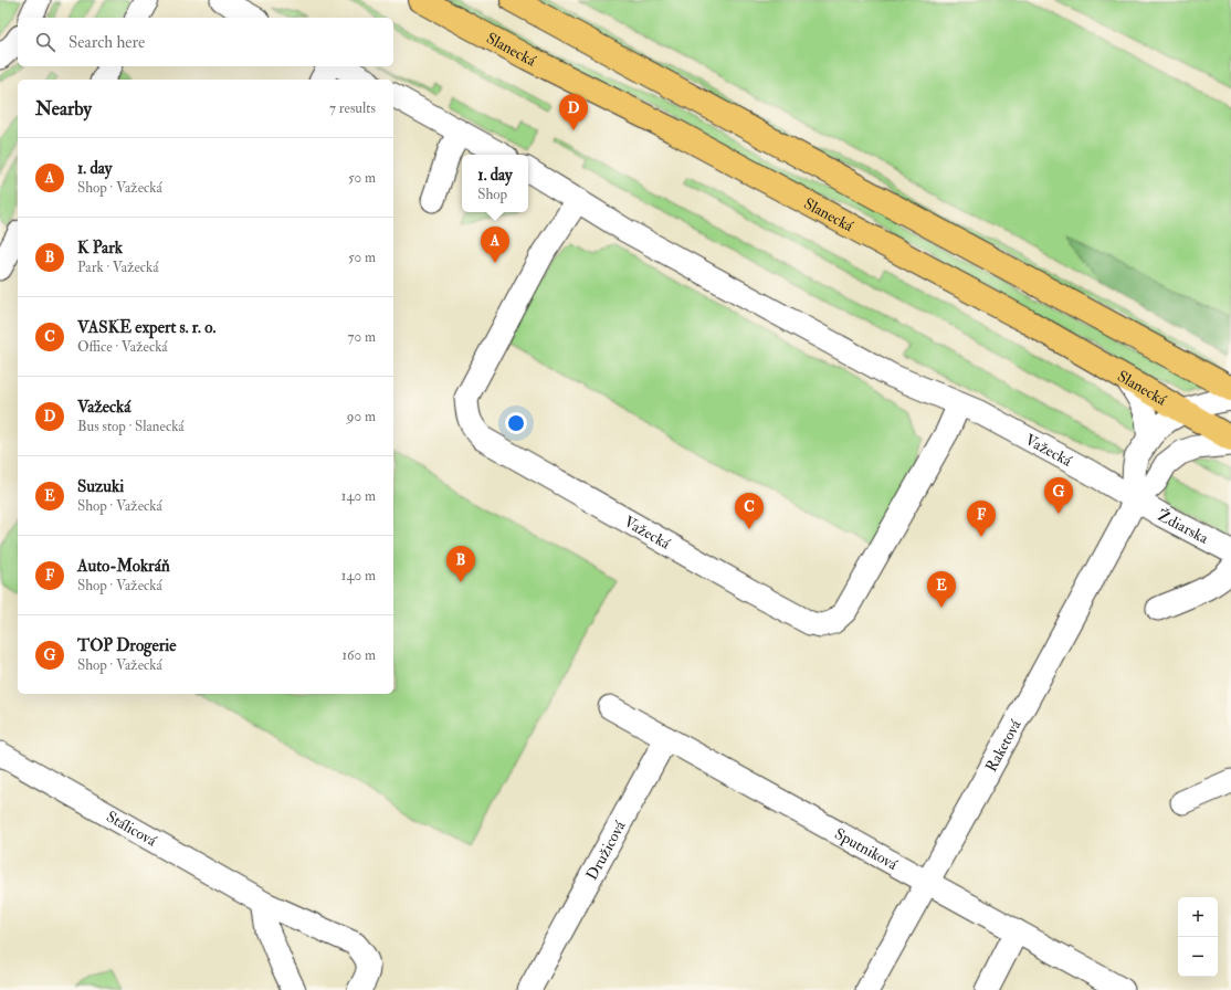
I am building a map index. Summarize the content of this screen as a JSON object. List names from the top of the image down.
{
  "streets": {
    "main road": ["Slanecká"],
    "street": [
      "Važecká",
      "Ždiarska",
      "Raketová",
      "Stálicová",
      "Sputniková",
      "Družicová"
    ]
  },
  "crossings": [
    ["Važecká", "Ždiarska"],
    ["Važecká", "Raketová"],
    ["Ždiarska", "Raketová"],
    ["Raketová", "Sputniková"],
    ["Sputniková", "Družicová"]
  ],
  "page": {
    "search": "Search here",
    "heading": ["Nearby", "7 results"],
    "pins": [
      "D",
      "A",
      "G",
      "C",
      "F",
      "B",
      "E"
    ],
    "list": [
      {
        "mark": "A",
        "name": "1. day",
        "note": "Shop · Važecká",
        "value": "50 m"
      },
      {
        "mark": "B",
        "name": "K Park",
        "note": "Park · Važecká",
        "value": "50 m"
      },
      {
        "mark": "C",
        "name": "VASKE expert s. r. o.",
        "note": "Office · Važecká",
        "value": "70 m"
      },
      {
        "mark": "D",
        "name": "Važecká",
        "note": "Bus stop · Slanecká",
        "value": "90 m"
      },
      {
        "mark": "E",
        "name": "Suzuki",
        "note": "Shop · Važecká",
        "value": "140 m"
      },
      {
        "mark": "F",
        "name": "Auto-Mokráň",
        "note": "Shop · Važecká",
        "value": "140 m"
      },
      {
        "mark": "G",
        "name": "TOP Drogerie",
        "note": "Shop · Važecká",
        "value": "160 m"
      }
    ],
    "popup": ["1. day", "Shop"],
    "map_buttons": ["+", "−"]
  }
}
